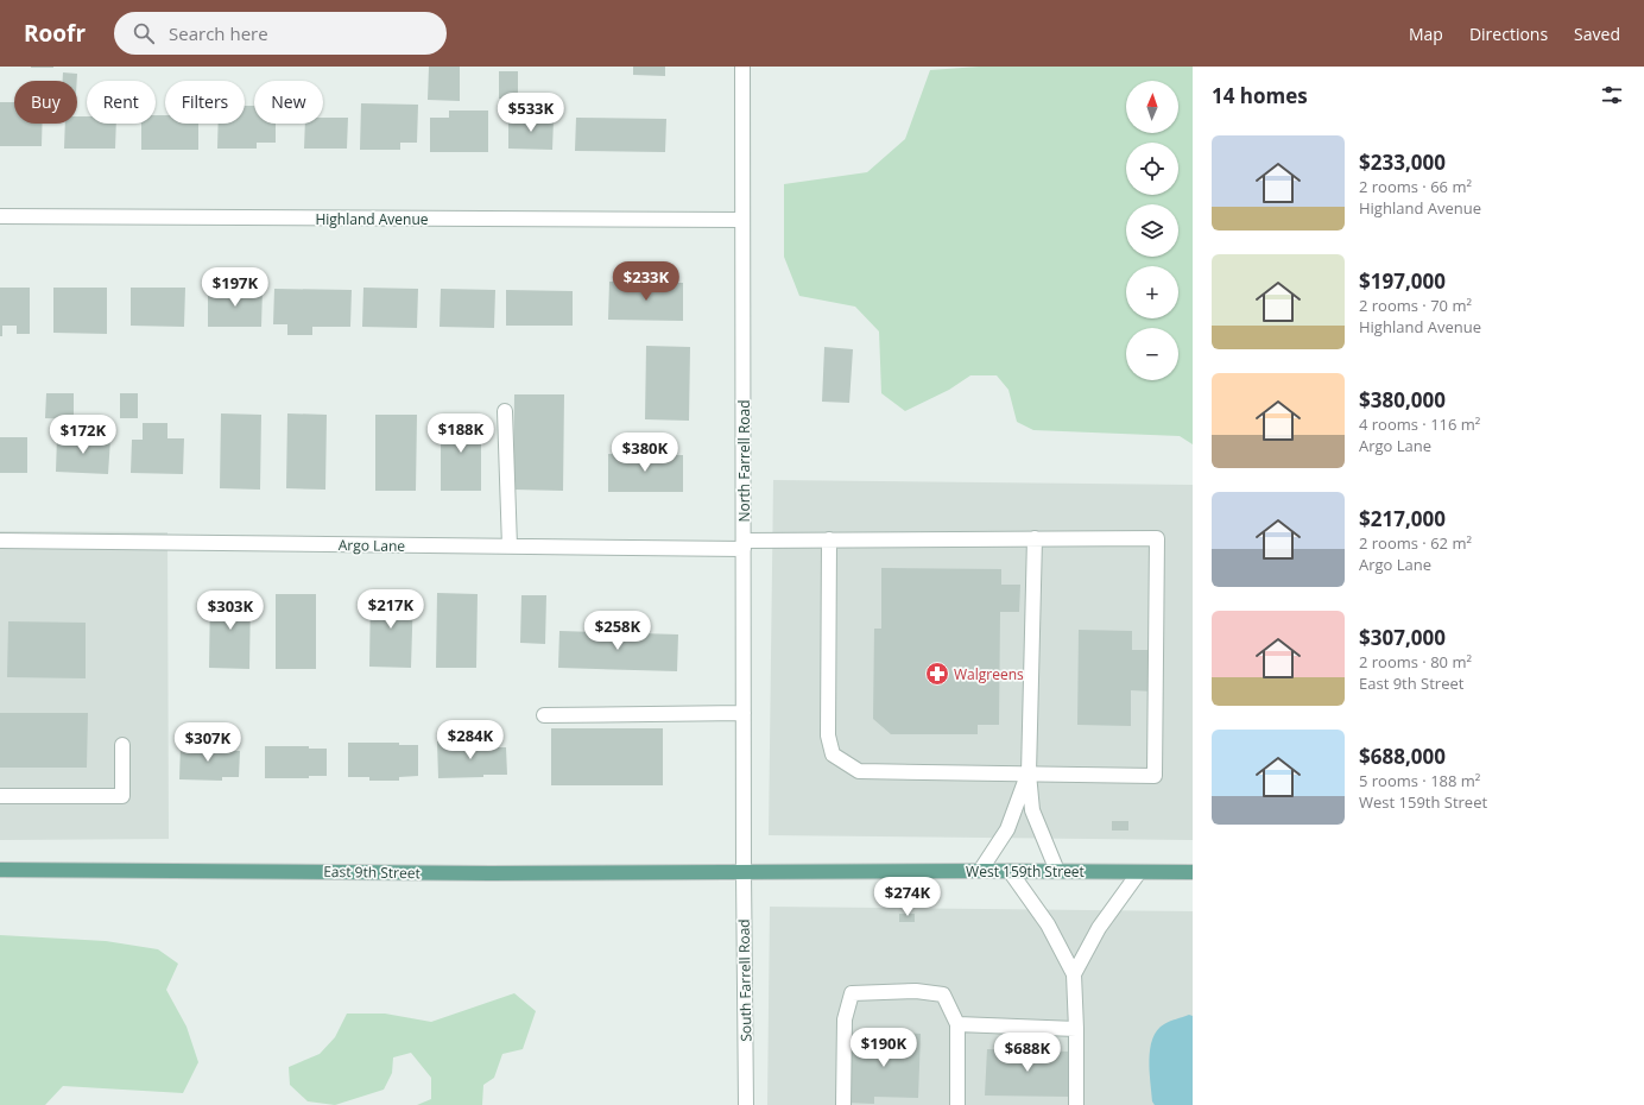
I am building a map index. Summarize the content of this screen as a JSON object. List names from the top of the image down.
{
  "streets": {
    "main road": ["West 159th Street", "East 9th Street"],
    "street": [
      "Highland Avenue",
      "North Farrell Road",
      "Argo Lane",
      "South Farrell Road"
    ]
  },
  "crossings": [
    ["Highland Avenue", "North Farrell Road"],
    ["North Farrell Road", "Argo Lane"],
    ["North Farrell Road", "South Farrell Road"],
    ["West 159th Street", "East 9th Street"],
    ["West 159th Street", "South Farrell Road"],
    ["East 9th Street", "South Farrell Road"]
  ],
  "places": {
    "pharmacy": ["Walgreens"]
  },
  "north": "top",
  "page": {
    "header": "Roofr",
    "search": "Search here",
    "nav": ["Map", "Directions", "Saved"],
    "heading": "14 homes",
    "map_buttons": ["+", "−"],
    "chip": [
      "Buy",
      "Rent",
      "Filters",
      "New"
    ],
    "price": [
      "$533K",
      "$233K",
      "$197K",
      "$188K",
      "$172K",
      "$380K",
      "$217K",
      "$303K",
      "$258K",
      "$284K",
      "$307K",
      "$274K",
      "$190K",
      "$688K"
    ],
    "list": [
      {
        "name": "$233,000",
        "note": "2 rooms · 66 m² · Highland Avenue"
      },
      {
        "name": "$197,000",
        "note": "2 rooms · 70 m² · Highland Avenue"
      },
      {
        "name": "$380,000",
        "note": "4 rooms · 116 m² · Argo Lane"
      },
      {
        "name": "$217,000",
        "note": "2 rooms · 62 m² · Argo Lane"
      },
      {
        "name": "$307,000",
        "note": "2 rooms · 80 m² · East 9th Street"
      },
      {
        "name": "$688,000",
        "note": "5 rooms · 188 m² · West 159th Street"
      }
    ]
  }
}
